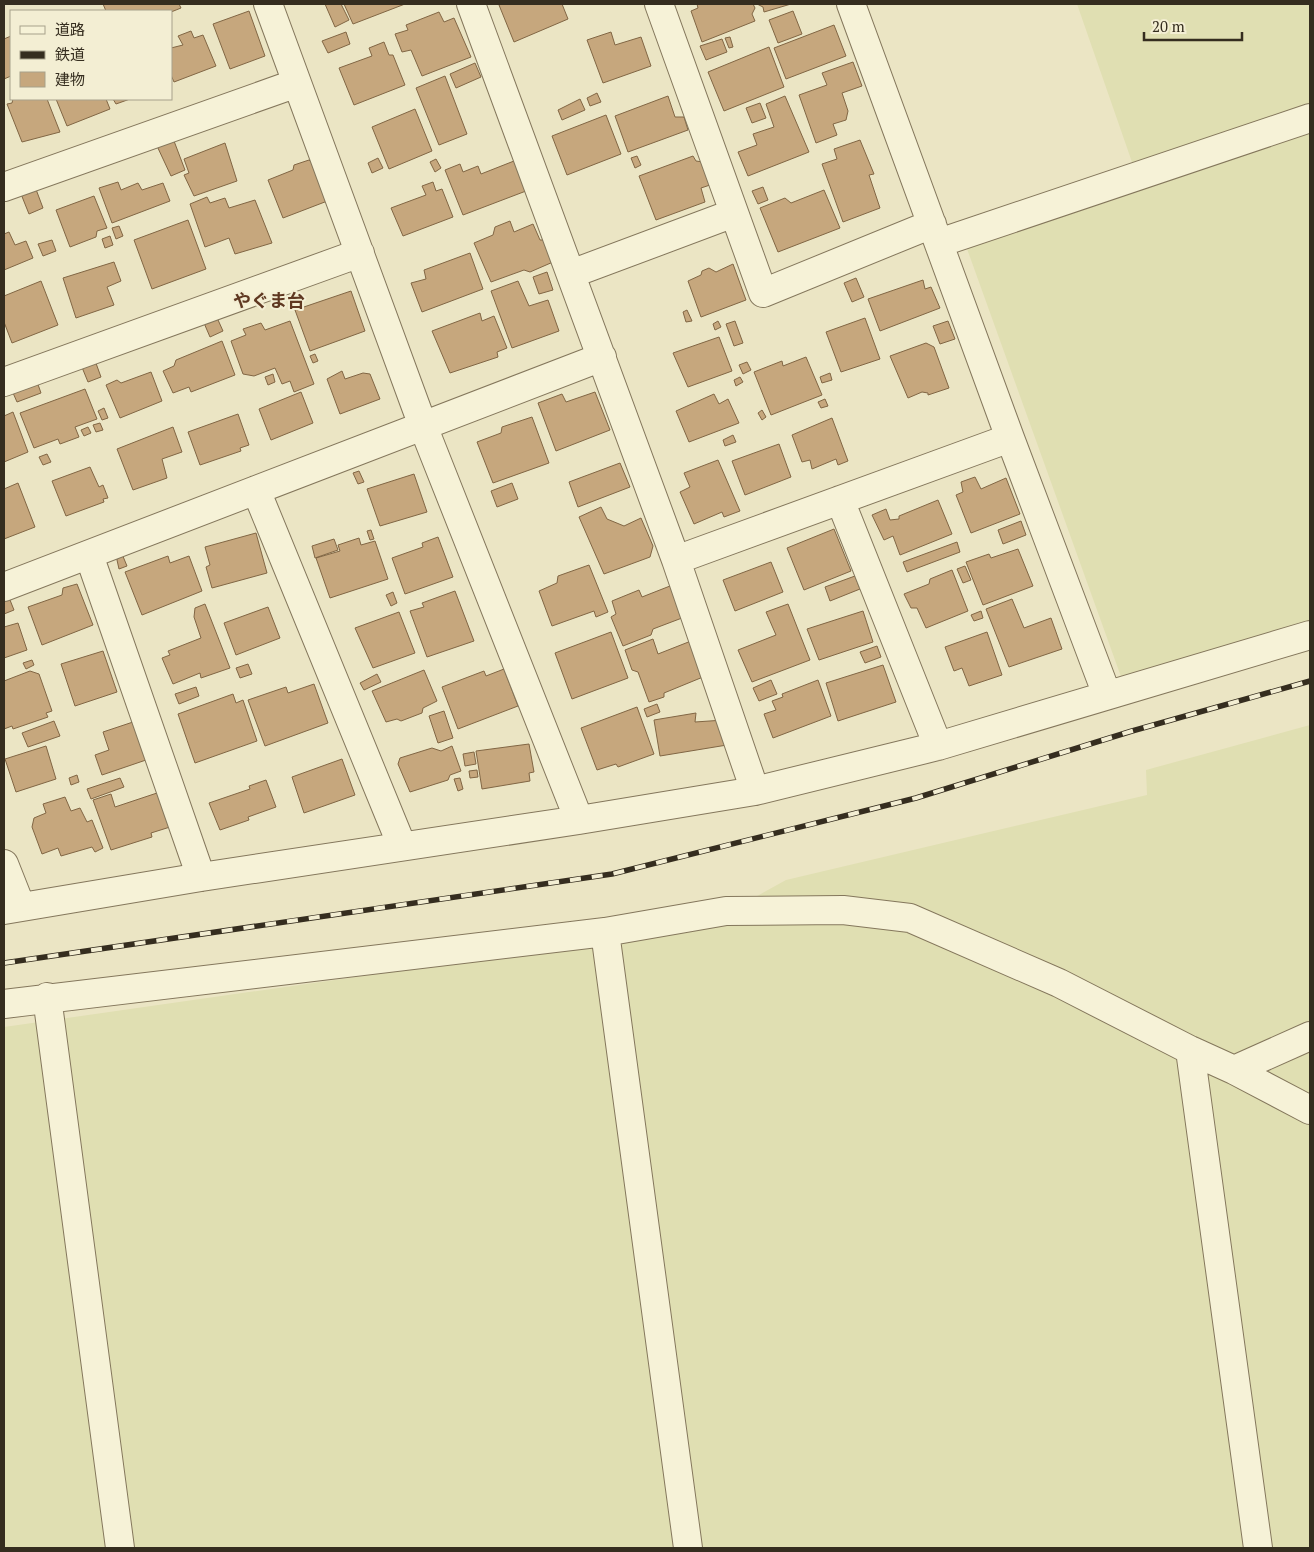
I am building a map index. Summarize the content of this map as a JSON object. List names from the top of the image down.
{
  "districts": ["やぐま台"],
  "legend": ["道路", "鉄道", "建物"],
  "scale_bar": "20 m"
}
